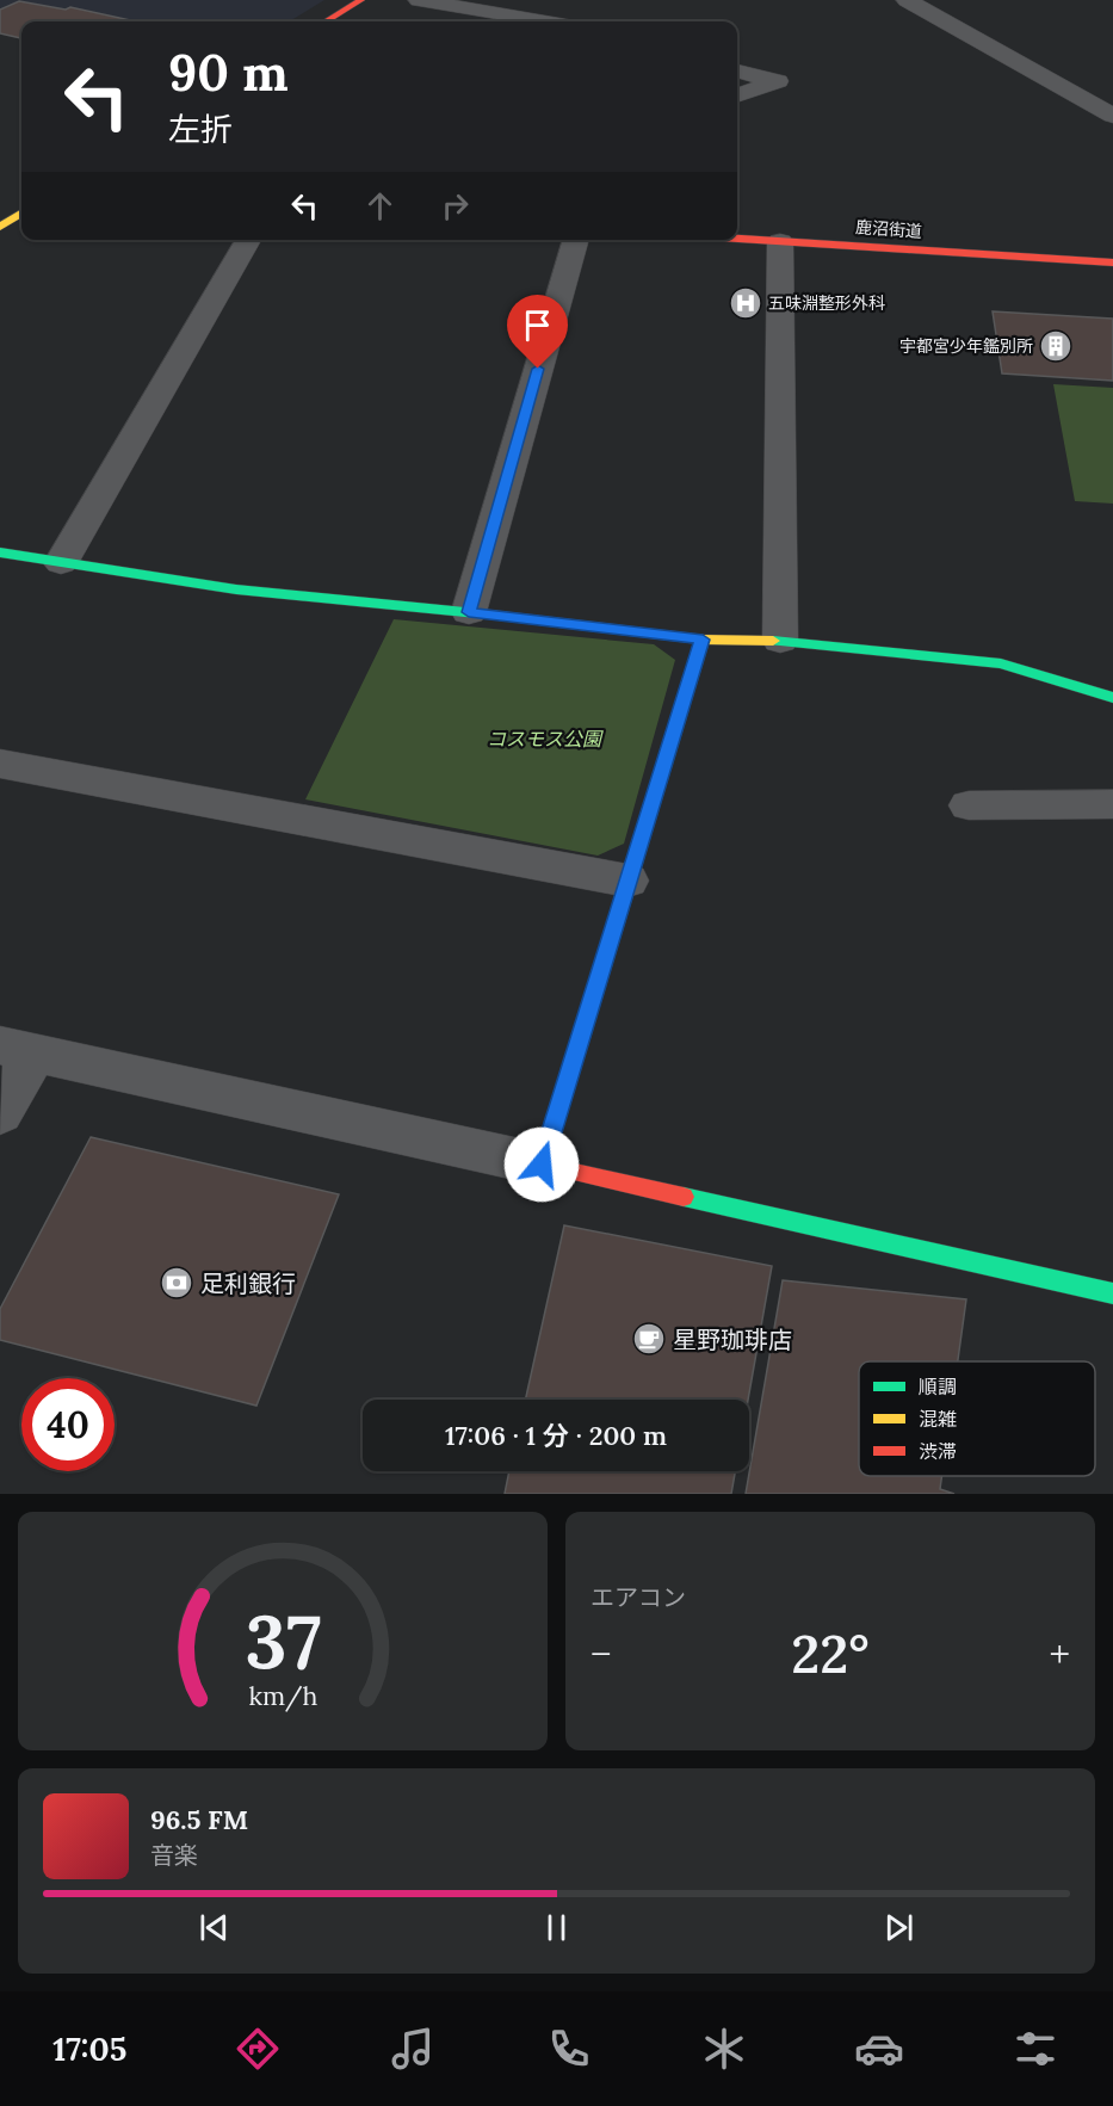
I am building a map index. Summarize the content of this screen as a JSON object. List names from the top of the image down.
{
  "streets": {
    "street": ["鹿沼街道"]
  },
  "parks": ["コスモス公園"],
  "places": {
    "hospital": ["五味淵整形外科"],
    "building": ["宇都宮少年鑑別所"],
    "bank": ["足利銀行"],
    "cafe": ["星野珈琲店"]
  },
  "legend": ["順調", "混雑", "渋滞"],
  "page": {
    "turn": ["90 m", "左折"],
    "limit": "40",
    "trip": "17:06 · 1 分 · 200 m",
    "tile": "エアコン",
    "heat": ["−", "22°", "+"],
    "song": ["96.5 FM", "音楽"],
    "tabs": "17:05",
    "gauge": ["37", "km/h"]
  }
}
